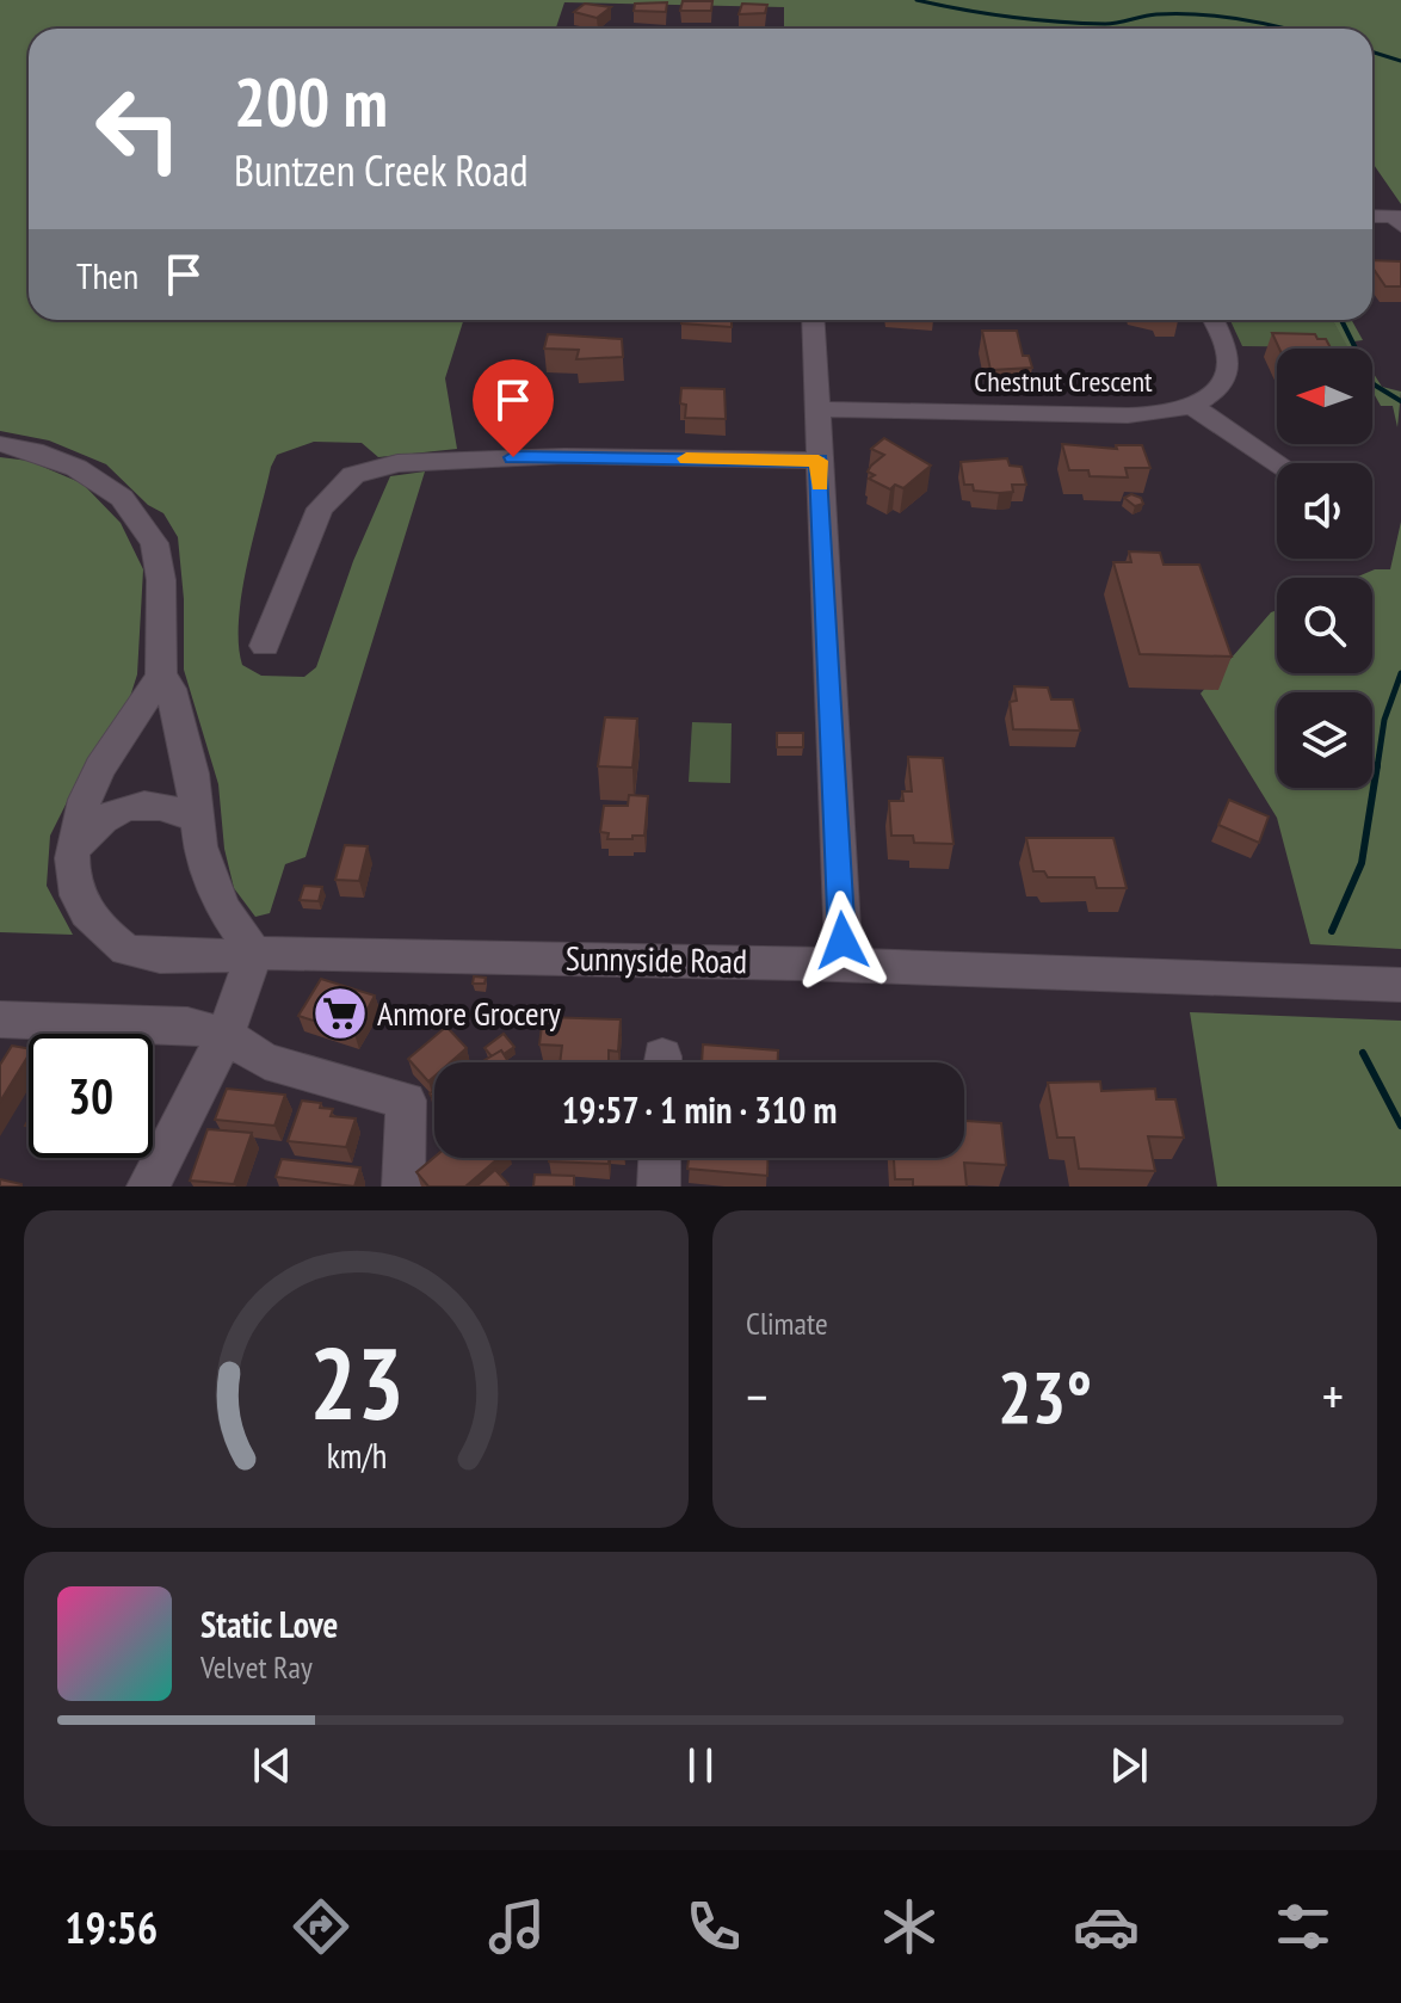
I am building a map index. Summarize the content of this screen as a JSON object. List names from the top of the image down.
{
  "streets": {
    "street": ["Chestnut Crescent", "Sunnyside Road"]
  },
  "places": {
    "supermarket": ["Anmore Grocery"]
  },
  "north": "left",
  "page": {
    "turn": ["200 m", "Buntzen Creek Road"],
    "then": "Then",
    "limit": "30",
    "trip": "19:57 · 1 min · 310 m",
    "tile": "Climate",
    "heat": ["−", "23°", "+"],
    "song": ["Static Love", "Velvet Ray"],
    "tabs": "19:56",
    "gauge": ["23", "km/h"]
  }
}
